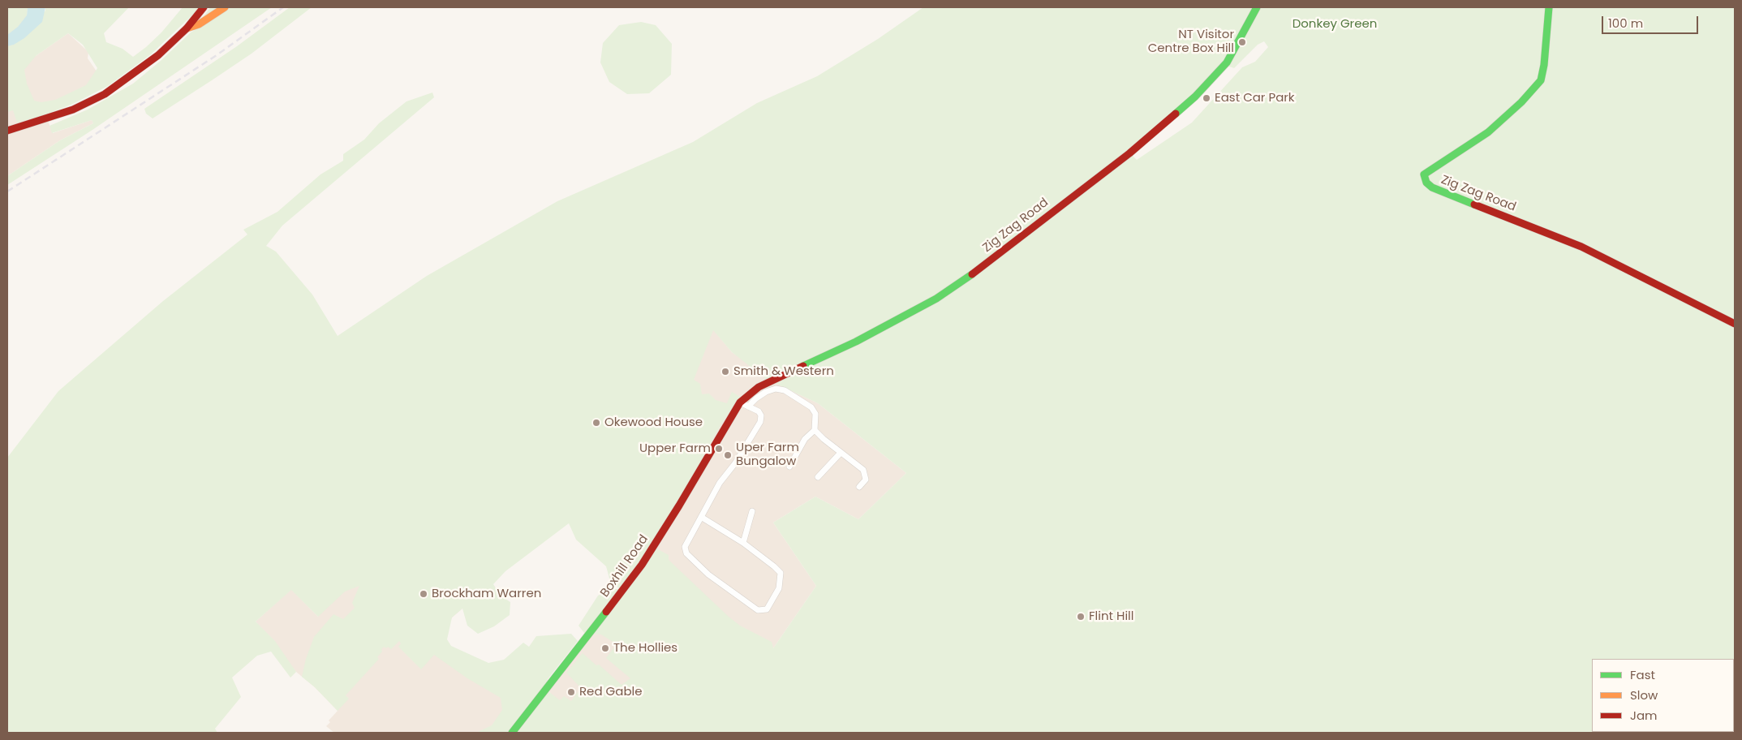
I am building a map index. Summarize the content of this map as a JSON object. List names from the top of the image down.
{
  "streets": {
    "street": ["Zig Zag Road", "Boxhill Road"]
  },
  "crossings": [
    ["Zig Zag Road", "Boxhill Road"]
  ],
  "parks": ["Donkey Green"],
  "places": [
    "NT Visitor Centre Box Hill",
    "East Car Park",
    "Smith & Western",
    "Okewood House",
    "Upper Farm",
    "Uper Farm Bungalow",
    "Brockham Warren",
    "Flint Hill",
    "The Hollies",
    "Red Gable"
  ],
  "legend": ["Fast", "Slow", "Jam"],
  "scale_bar": "100 m"
}
